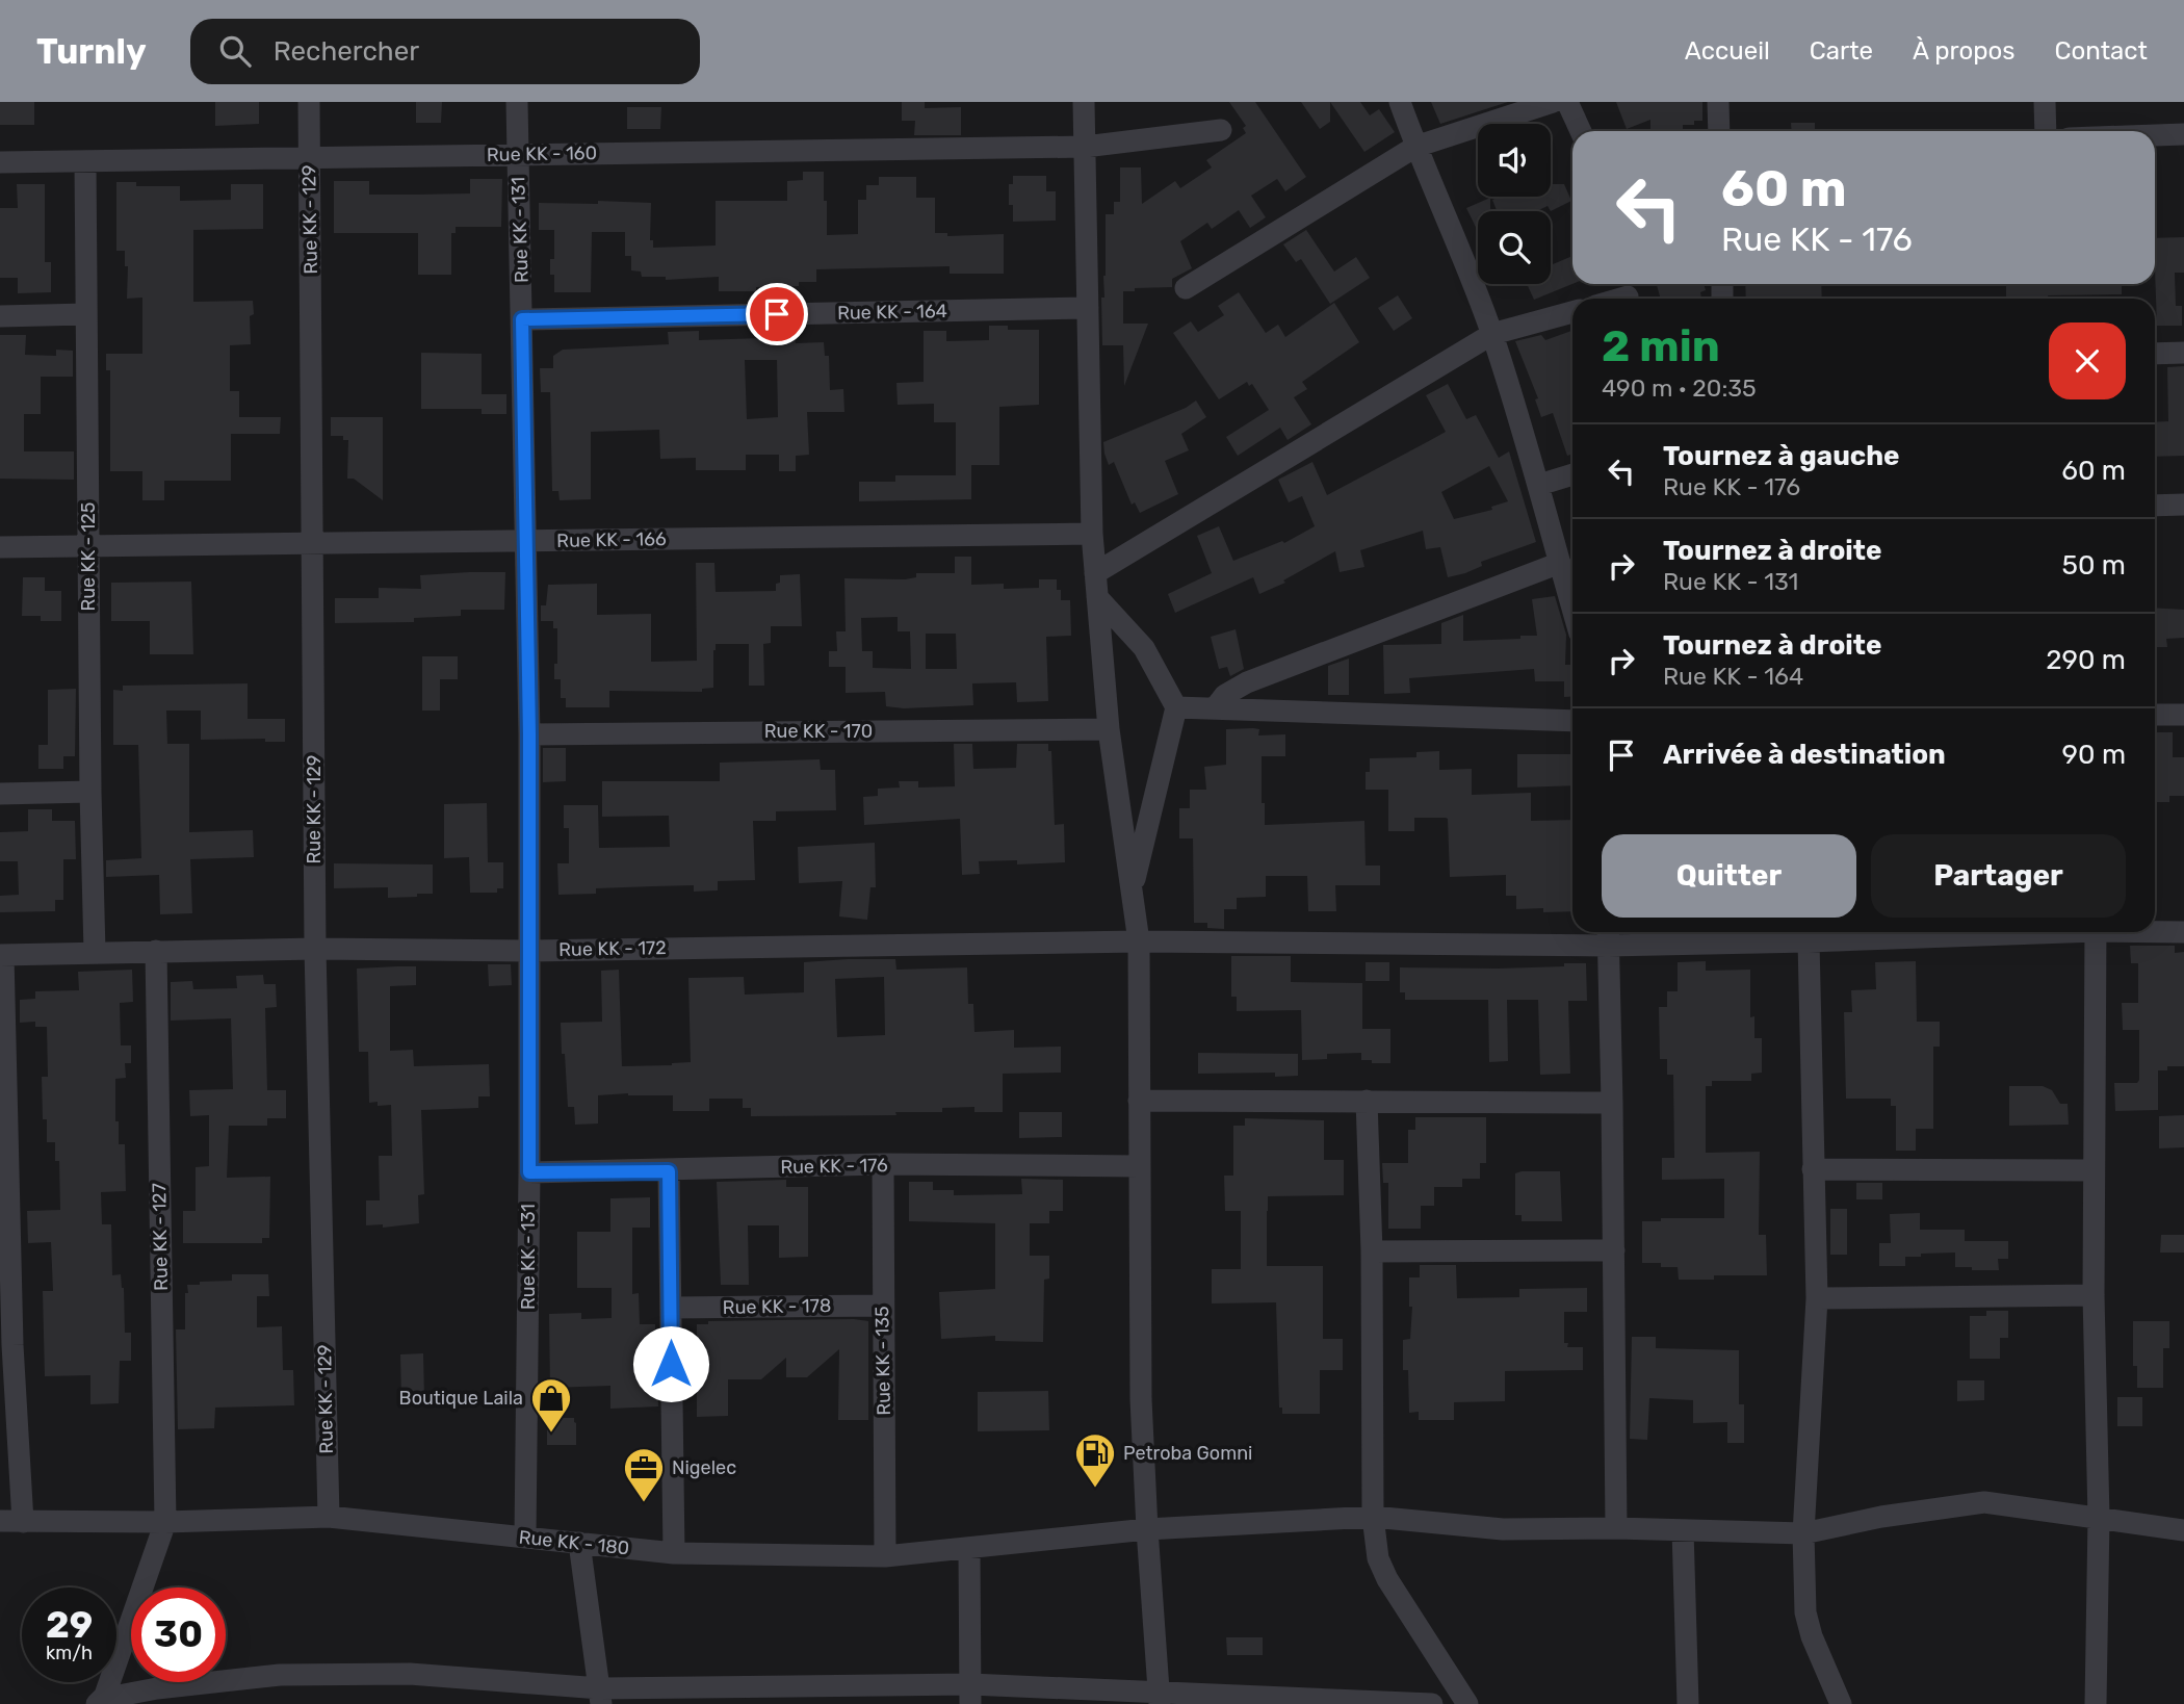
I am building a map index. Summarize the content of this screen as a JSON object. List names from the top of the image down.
{
  "streets": {
    "street": [
      "Rue KK - 160",
      "Rue KK - 129",
      "Rue KK - 131",
      "Rue KK - 164",
      "Rue KK - 166",
      "Rue KK - 125",
      "Rue KK - 170",
      "Rue KK - 172",
      "Rue KK - 176",
      "Rue KK - 127",
      "Rue KK - 178",
      "Rue KK - 135",
      "Rue KK - 180"
    ]
  },
  "crossings": [
    ["Rue KK - 160", "Rue KK - 129"],
    ["Rue KK - 160", "Rue KK - 131"],
    ["Rue KK - 160", "Rue KK - 125"],
    ["Rue KK - 129", "Rue KK - 166"],
    ["Rue KK - 129", "Rue KK - 172"],
    ["Rue KK - 129", "Rue KK - 180"],
    ["Rue KK - 131", "Rue KK - 164"],
    ["Rue KK - 131", "Rue KK - 166"],
    ["Rue KK - 131", "Rue KK - 170"],
    ["Rue KK - 131", "Rue KK - 172"],
    ["Rue KK - 131", "Rue KK - 176"],
    ["Rue KK - 131", "Rue KK - 180"],
    ["Rue KK - 166", "Rue KK - 125"],
    ["Rue KK - 125", "Rue KK - 172"],
    ["Rue KK - 172", "Rue KK - 127"],
    ["Rue KK - 176", "Rue KK - 135"],
    ["Rue KK - 127", "Rue KK - 180"],
    ["Rue KK - 178", "Rue KK - 135"],
    ["Rue KK - 135", "Rue KK - 180"]
  ],
  "places": {
    "shop": ["Boutique Laila"],
    "fuel station": ["Petroba Gomni"],
    "office": ["Nigelec"]
  },
  "page": {
    "header": "Turnly",
    "search": "Rechercher",
    "nav": [
      "Accueil",
      "Carte",
      "À propos",
      "Contact"
    ],
    "turn": ["60 m", "Rue KK - 176"],
    "heading": ["2 min", "490 m · 20:35"],
    "list": [
      {
        "name": "Tournez à gauche",
        "note": "Rue KK - 176",
        "value": "60 m"
      },
      {
        "name": "Tournez à droite",
        "note": "Rue KK - 131",
        "value": "50 m"
      },
      {
        "name": "Tournez à droite",
        "note": "Rue KK - 164",
        "value": "290 m"
      },
      {
        "name": "Arrivée à destination",
        "value": "90 m"
      }
    ],
    "buttons": ["Quitter", "Partager"],
    "speed": "29 km/h",
    "limit": "30"
  }
}
